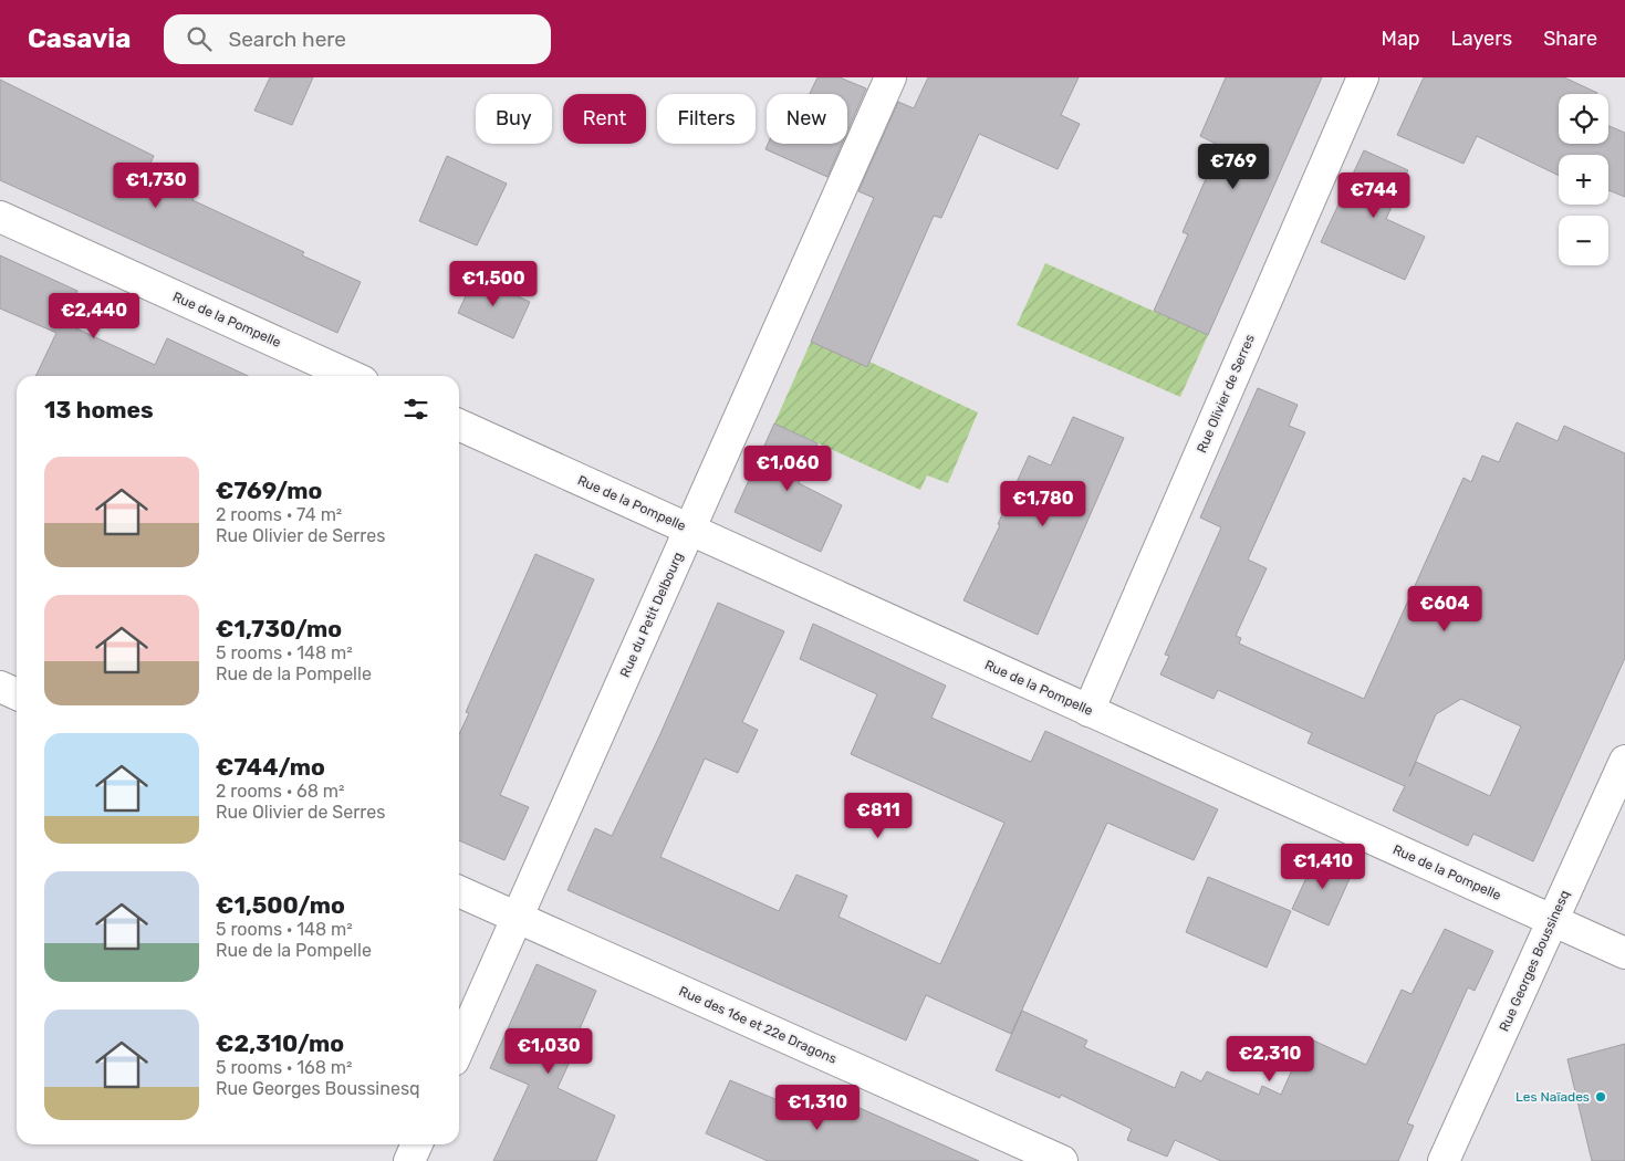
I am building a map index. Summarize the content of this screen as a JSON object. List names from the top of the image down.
{
  "streets": {
    "street": [
      "Rue de la Pompelle",
      "Rue Olivier de Serres",
      "Rue du Petit Delbourg",
      "Rue Georges Boussinesq",
      "Rue des 16e et 22e Dragons"
    ]
  },
  "crossings": [
    ["Rue de la Pompelle", "Rue Olivier de Serres"],
    ["Rue de la Pompelle", "Rue du Petit Delbourg"],
    ["Rue de la Pompelle", "Rue Georges Boussinesq"],
    ["Rue du Petit Delbourg", "Rue des 16e et 22e Dragons"]
  ],
  "places": ["Les Naïades"],
  "page": {
    "header": "Casavia",
    "search": "Search here",
    "nav": ["Map", "Layers", "Share"],
    "map_buttons": ["+", "−"],
    "chip": [
      "Buy",
      "Rent",
      "Filters",
      "New"
    ],
    "price": [
      "€769",
      "€1,730",
      "€744",
      "€1,500",
      "€2,440",
      "€1,060",
      "€1,780",
      "€604",
      "€811",
      "€1,410",
      "€1,030",
      "€2,310",
      "€1,310"
    ],
    "heading": "13 homes",
    "list": [
      {
        "name": "€769/mo",
        "note": "2 rooms · 74 m² · Rue Olivier de Serres"
      },
      {
        "name": "€1,730/mo",
        "note": "5 rooms · 148 m² · Rue de la Pompelle"
      },
      {
        "name": "€744/mo",
        "note": "2 rooms · 68 m² · Rue Olivier de Serres"
      },
      {
        "name": "€1,500/mo",
        "note": "5 rooms · 148 m² · Rue de la Pompelle"
      },
      {
        "name": "€2,310/mo",
        "note": "5 rooms · 168 m² · Rue Georges Boussinesq"
      }
    ]
  }
}
